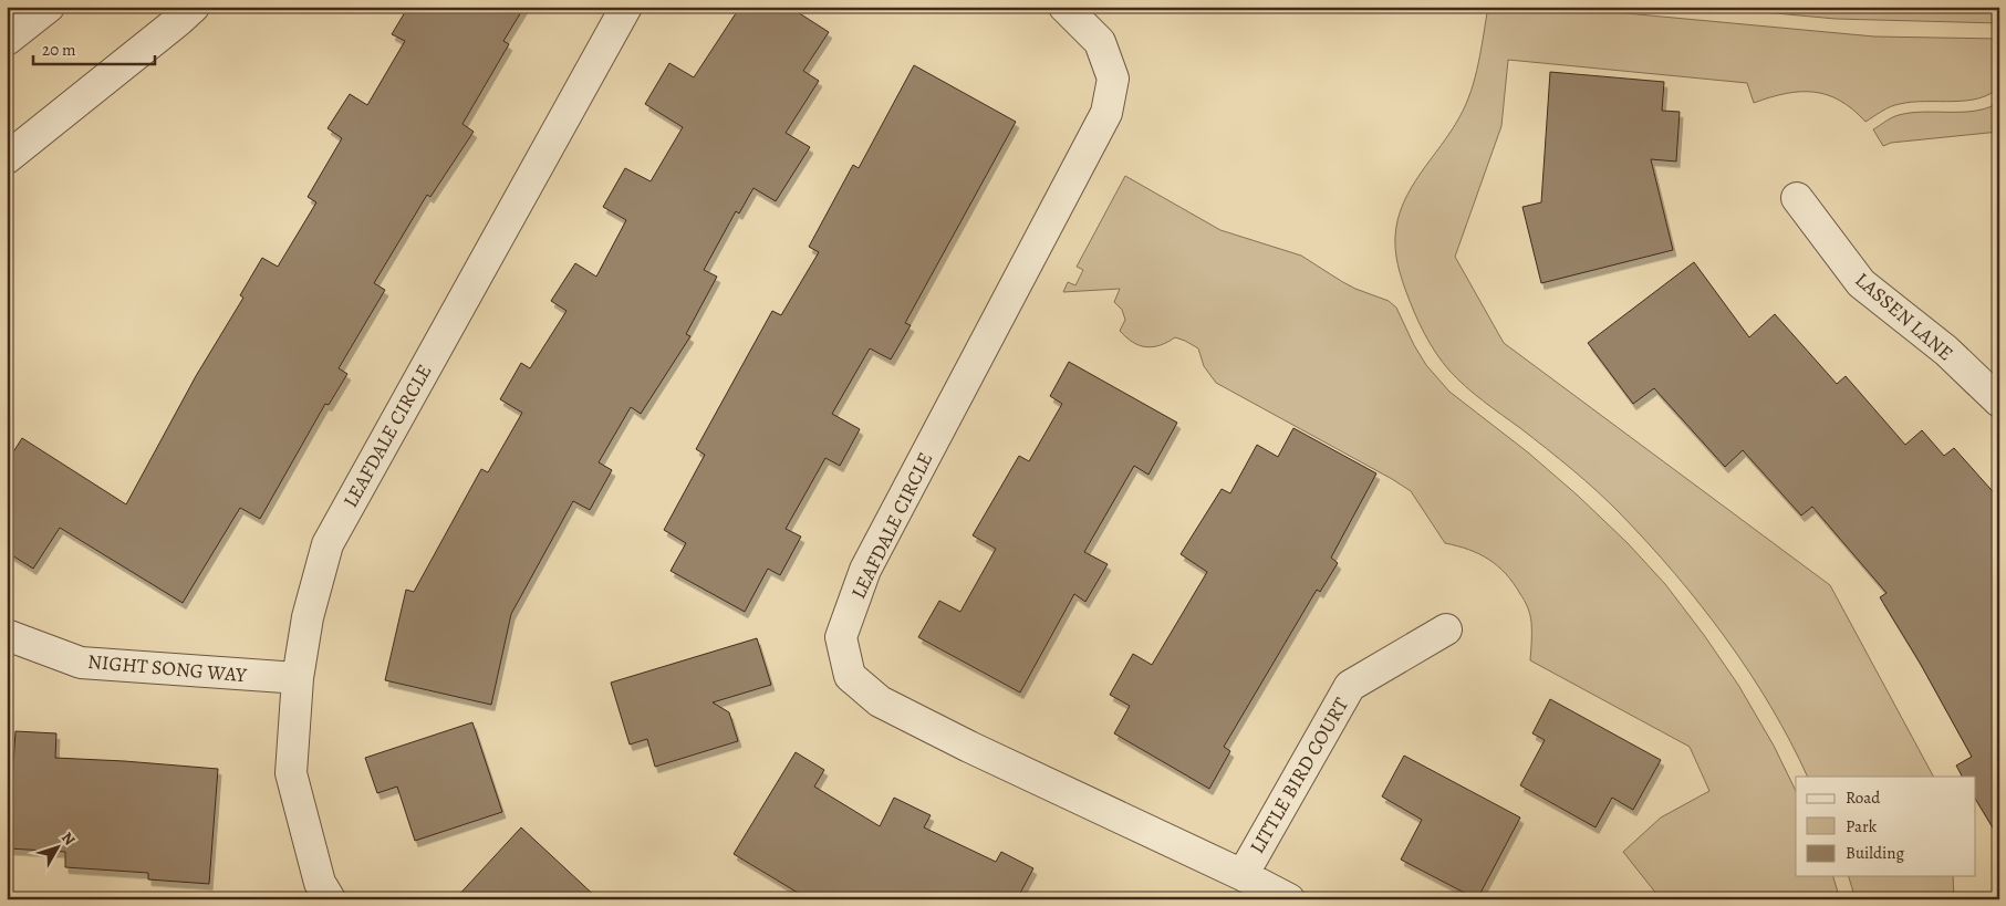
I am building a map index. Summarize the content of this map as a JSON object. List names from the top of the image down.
{
  "streets": {
    "street": [
      "LASSEN LANE",
      "LEAFDALE CIRCLE",
      "NIGHT SONG WAY",
      "LITTLE BIRD COURT"
    ]
  },
  "crossings": [
    ["LEAFDALE CIRCLE", "NIGHT SONG WAY"],
    ["LEAFDALE CIRCLE", "LITTLE BIRD COURT"]
  ],
  "legend": ["Road", "Park", "Building"],
  "scale_bar": "20 m",
  "north": "top right"
}
